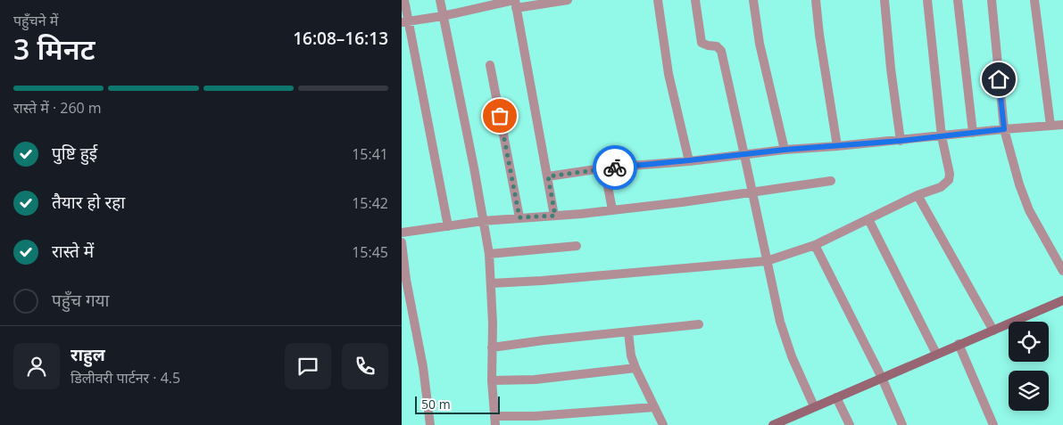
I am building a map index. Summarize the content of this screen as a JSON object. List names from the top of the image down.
{
  "scale_bar": "50 m",
  "page": {
    "heading": ["3 मिनट", "पहुँचने में", "16:08–16:13"],
    "panel": ["राहुल", "डिलीवरी पार्टनर · 4.5"],
    "bar": "रास्ते में · 260 m",
    "list": [
      ["पुष्टि हुई", "15:41"],
      ["तैयार हो रहा", "15:42"],
      ["रास्ते में", "15:45"],
      "पहुँच गया"
    ],
    "scale": "50 m"
  }
}
